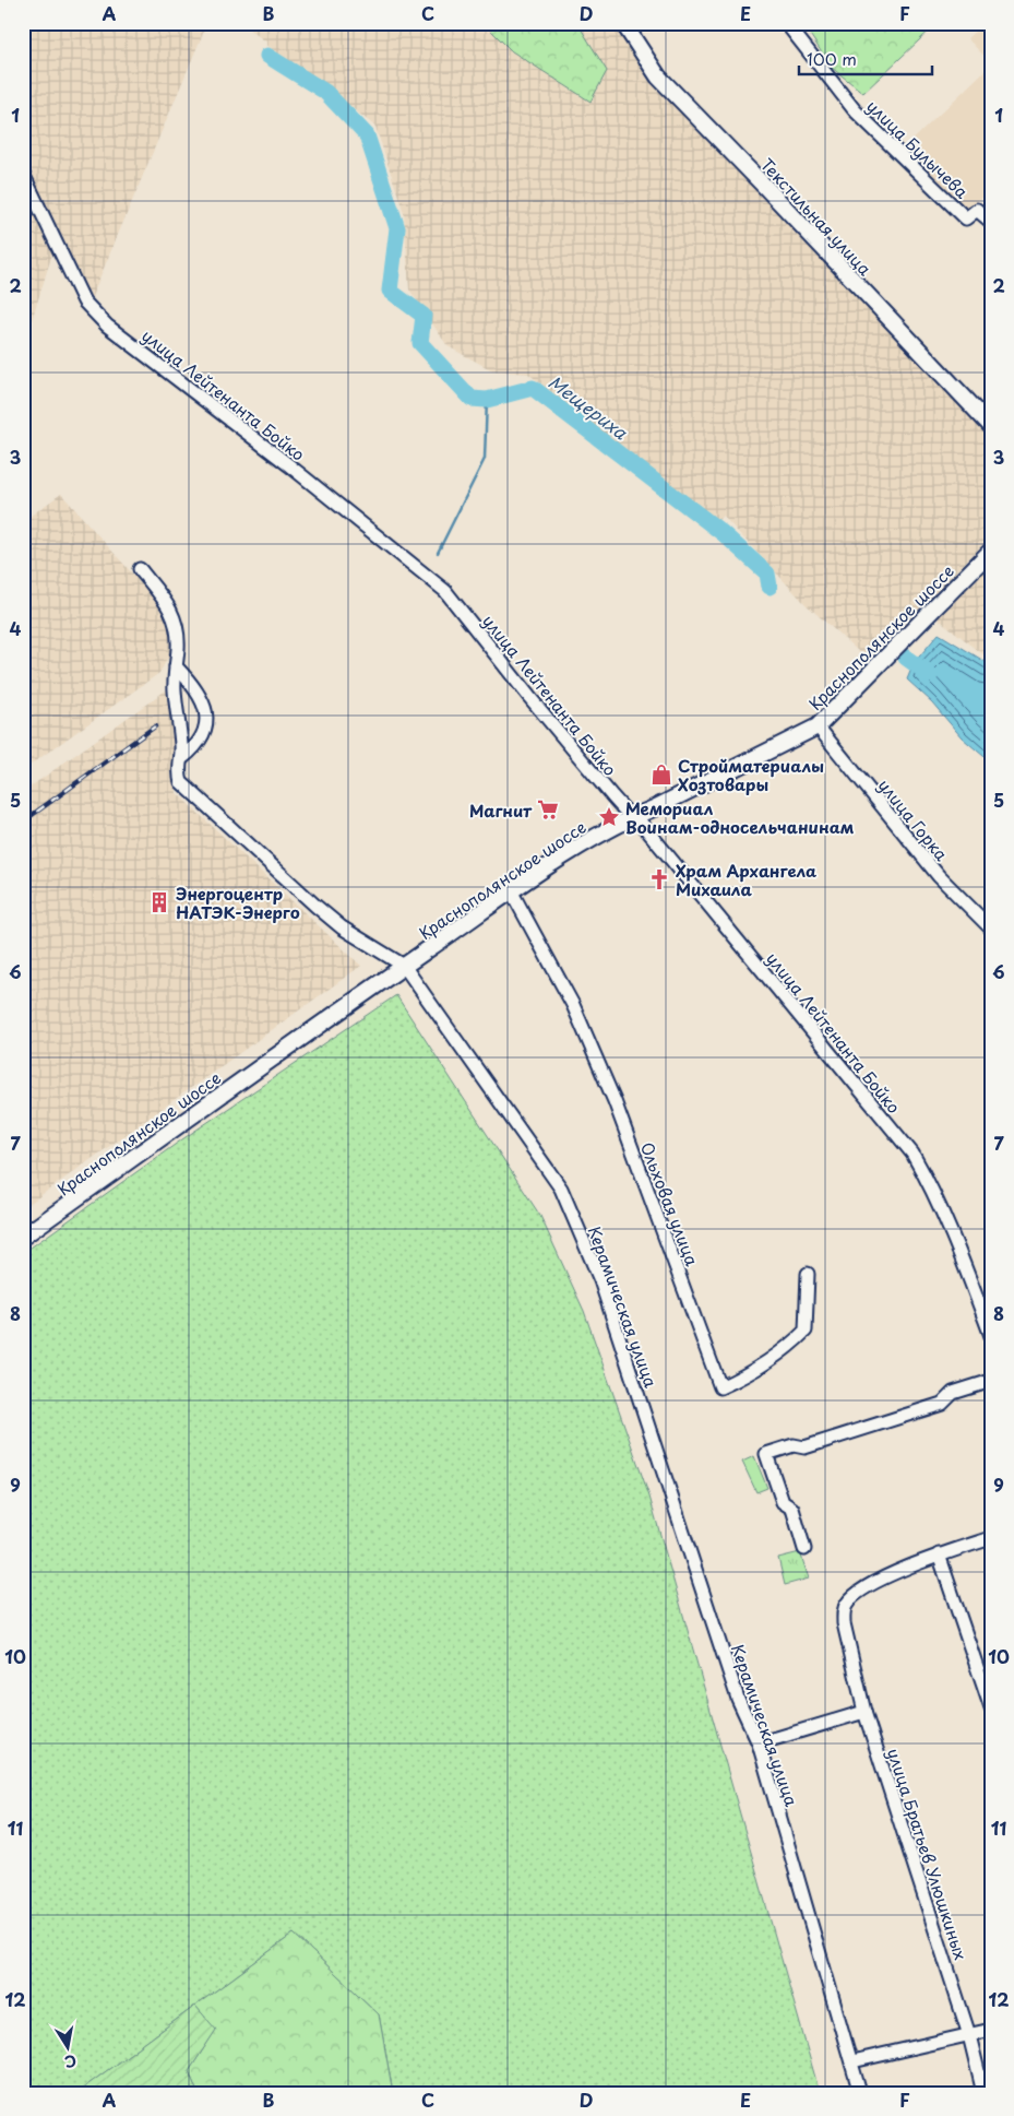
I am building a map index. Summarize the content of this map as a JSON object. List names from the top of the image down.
{
  "streets": {
    "main road": ["Текстильная улица", "Краснополянское шоссе"],
    "street": [
      "улица Булычева",
      "улица Лейтенанта Бойко",
      "улица Горка",
      "Ольховая улица",
      "Керамическая улица",
      "улица Братьев Улюшкиных"
    ]
  },
  "crossings": [
    ["улица Лейтенанта Бойко", "Краснополянское шоссе"],
    ["Краснополянское шоссе", "улица Горка"],
    ["Краснополянское шоссе", "Ольховая улица"],
    ["Краснополянское шоссе", "Керамическая улица"]
  ],
  "water": ["Мещериха"],
  "places": {
    "shop": ["Стройматериалы Хозтовары"],
    "supermarket": ["Магнит"],
    "place": ["Мемориал Воинам-односельчанинам"],
    "church": ["Храм Архангела Михаила"],
    "building": ["Энергоцентр НАТЭК-Энерго"]
  },
  "scale_bar": "100 m",
  "north": "bottom",
  "grid": {
    "columns": [
      "A",
      "B",
      "C",
      "D",
      "E",
      "F"
    ],
    "rows": [
      "1",
      "2",
      "3",
      "4",
      "5",
      "6",
      "7",
      "8",
      "9",
      "10",
      "11",
      "12"
    ]
  }
}
